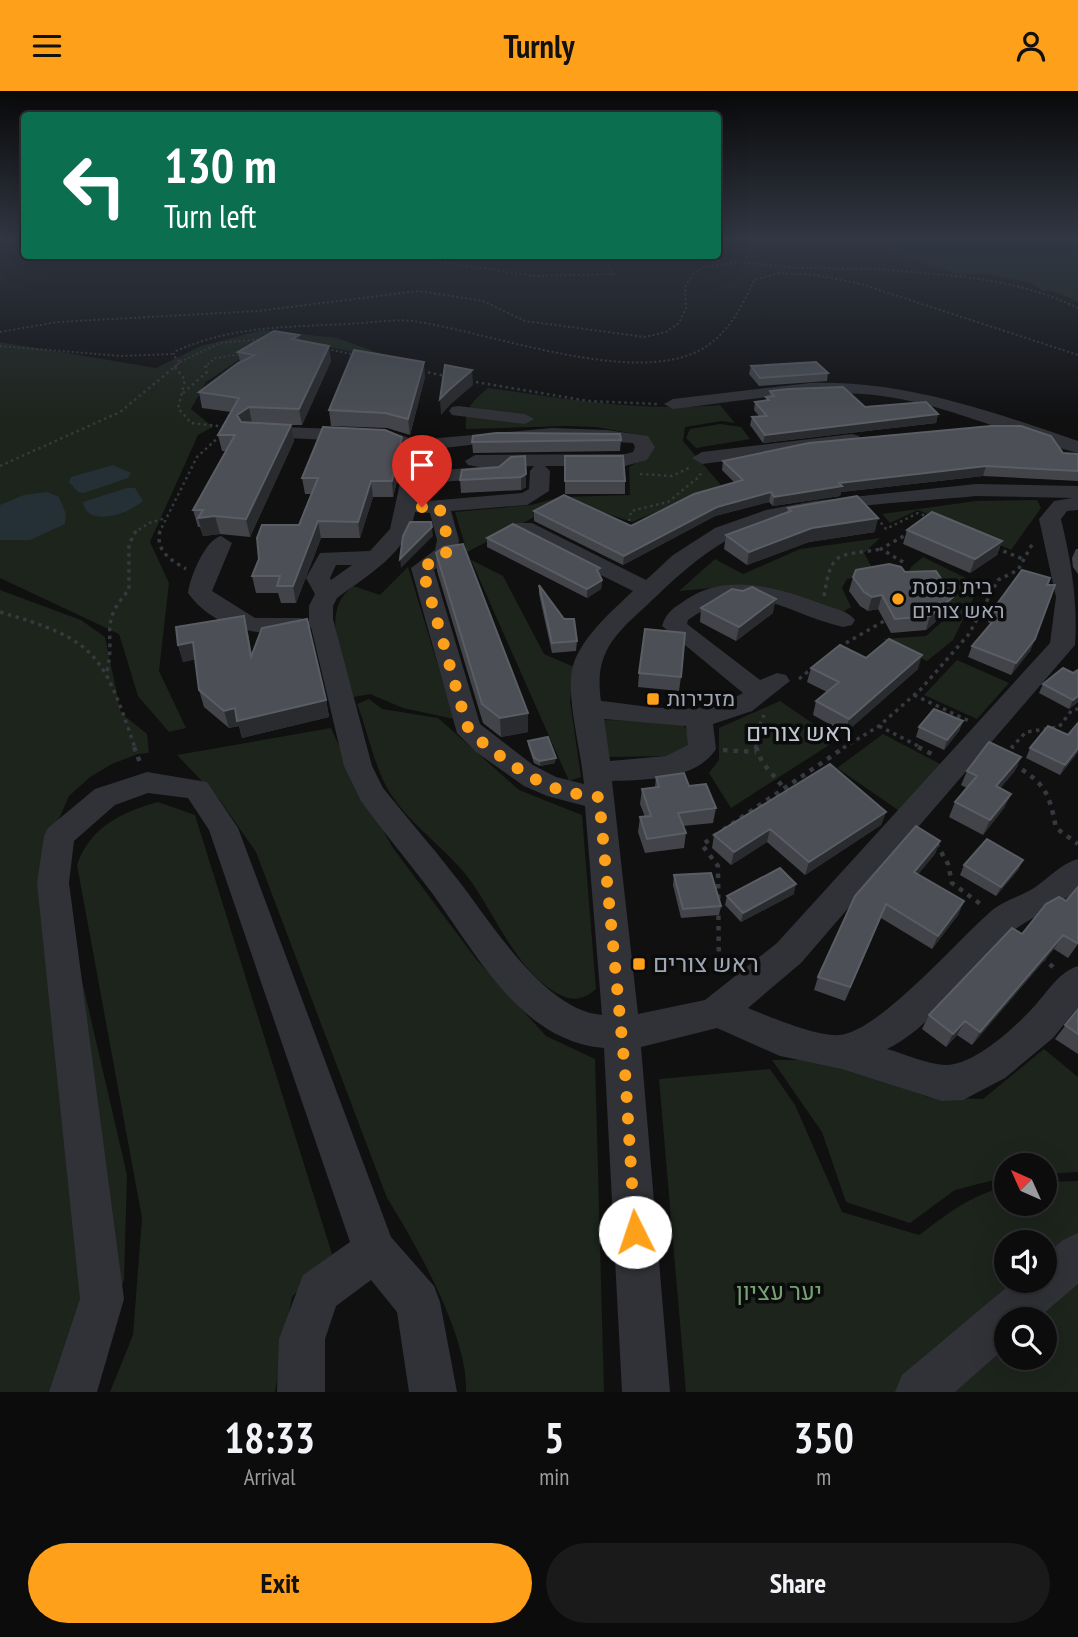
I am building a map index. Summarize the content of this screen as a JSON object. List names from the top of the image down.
{
  "districts": ["ראש צורים"],
  "parks": ["יער עציון"],
  "places": {
    "other": ["בית כנסת ראש צורים"],
    "transit": ["מזכירות", "ראש צורים"]
  },
  "north": "top left",
  "page": {
    "header": "Turnly",
    "turn": ["130 m", "Turn left"],
    "eta": [
      "18:33",
      "Arrival",
      "5",
      "min",
      "350",
      "m"
    ],
    "buttons": ["Exit", "Share"]
  }
}
